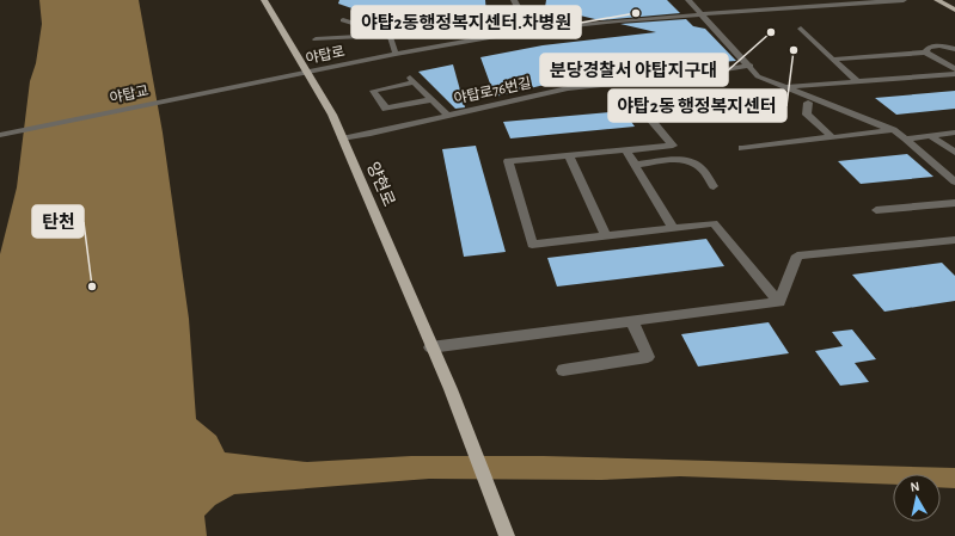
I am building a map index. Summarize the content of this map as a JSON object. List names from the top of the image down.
{
  "streets": {
    "main road": ["양현로"],
    "street": ["야탑로", "야탑로76번길", "야탑교"]
  },
  "crossings": [
    ["야탑로", "야탑교"],
    ["야탑로", "양현로"],
    ["야탑로76번길", "양현로"]
  ],
  "places": [
    "야턉2동행정복지센터.차병원",
    "분당경찰서 야탑지구대",
    "야탑2동 행정복지센터",
    "탄천"
  ],
  "north": "top"
}
